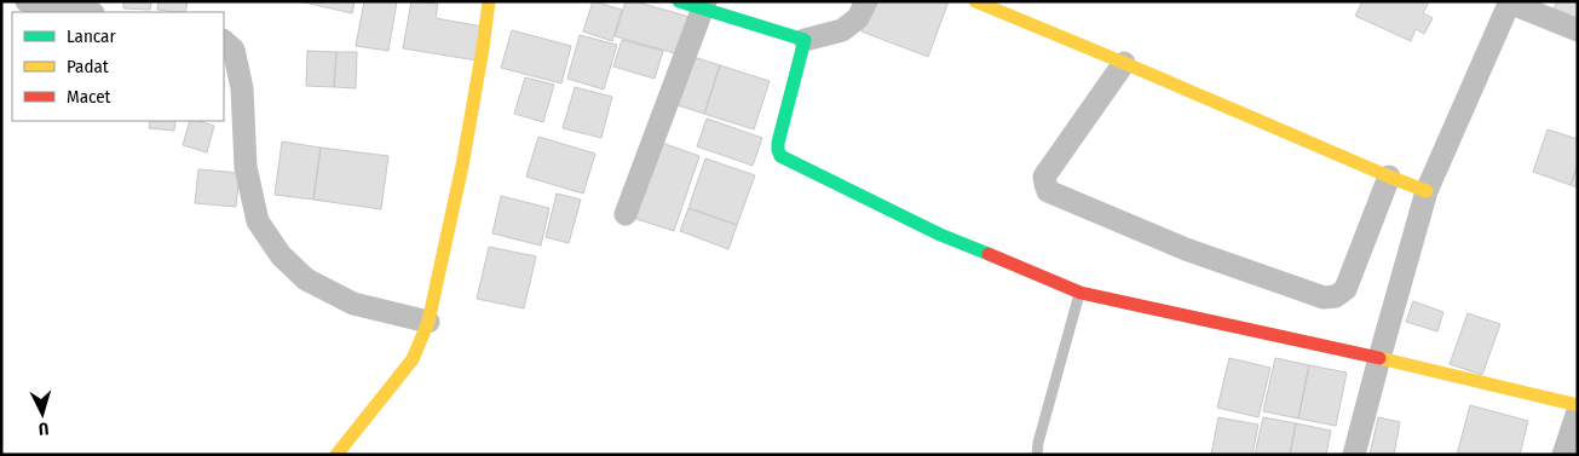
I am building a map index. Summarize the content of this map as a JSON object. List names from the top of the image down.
{
  "legend": ["Lancar", "Padat", "Macet"],
  "north": "bottom"
}
